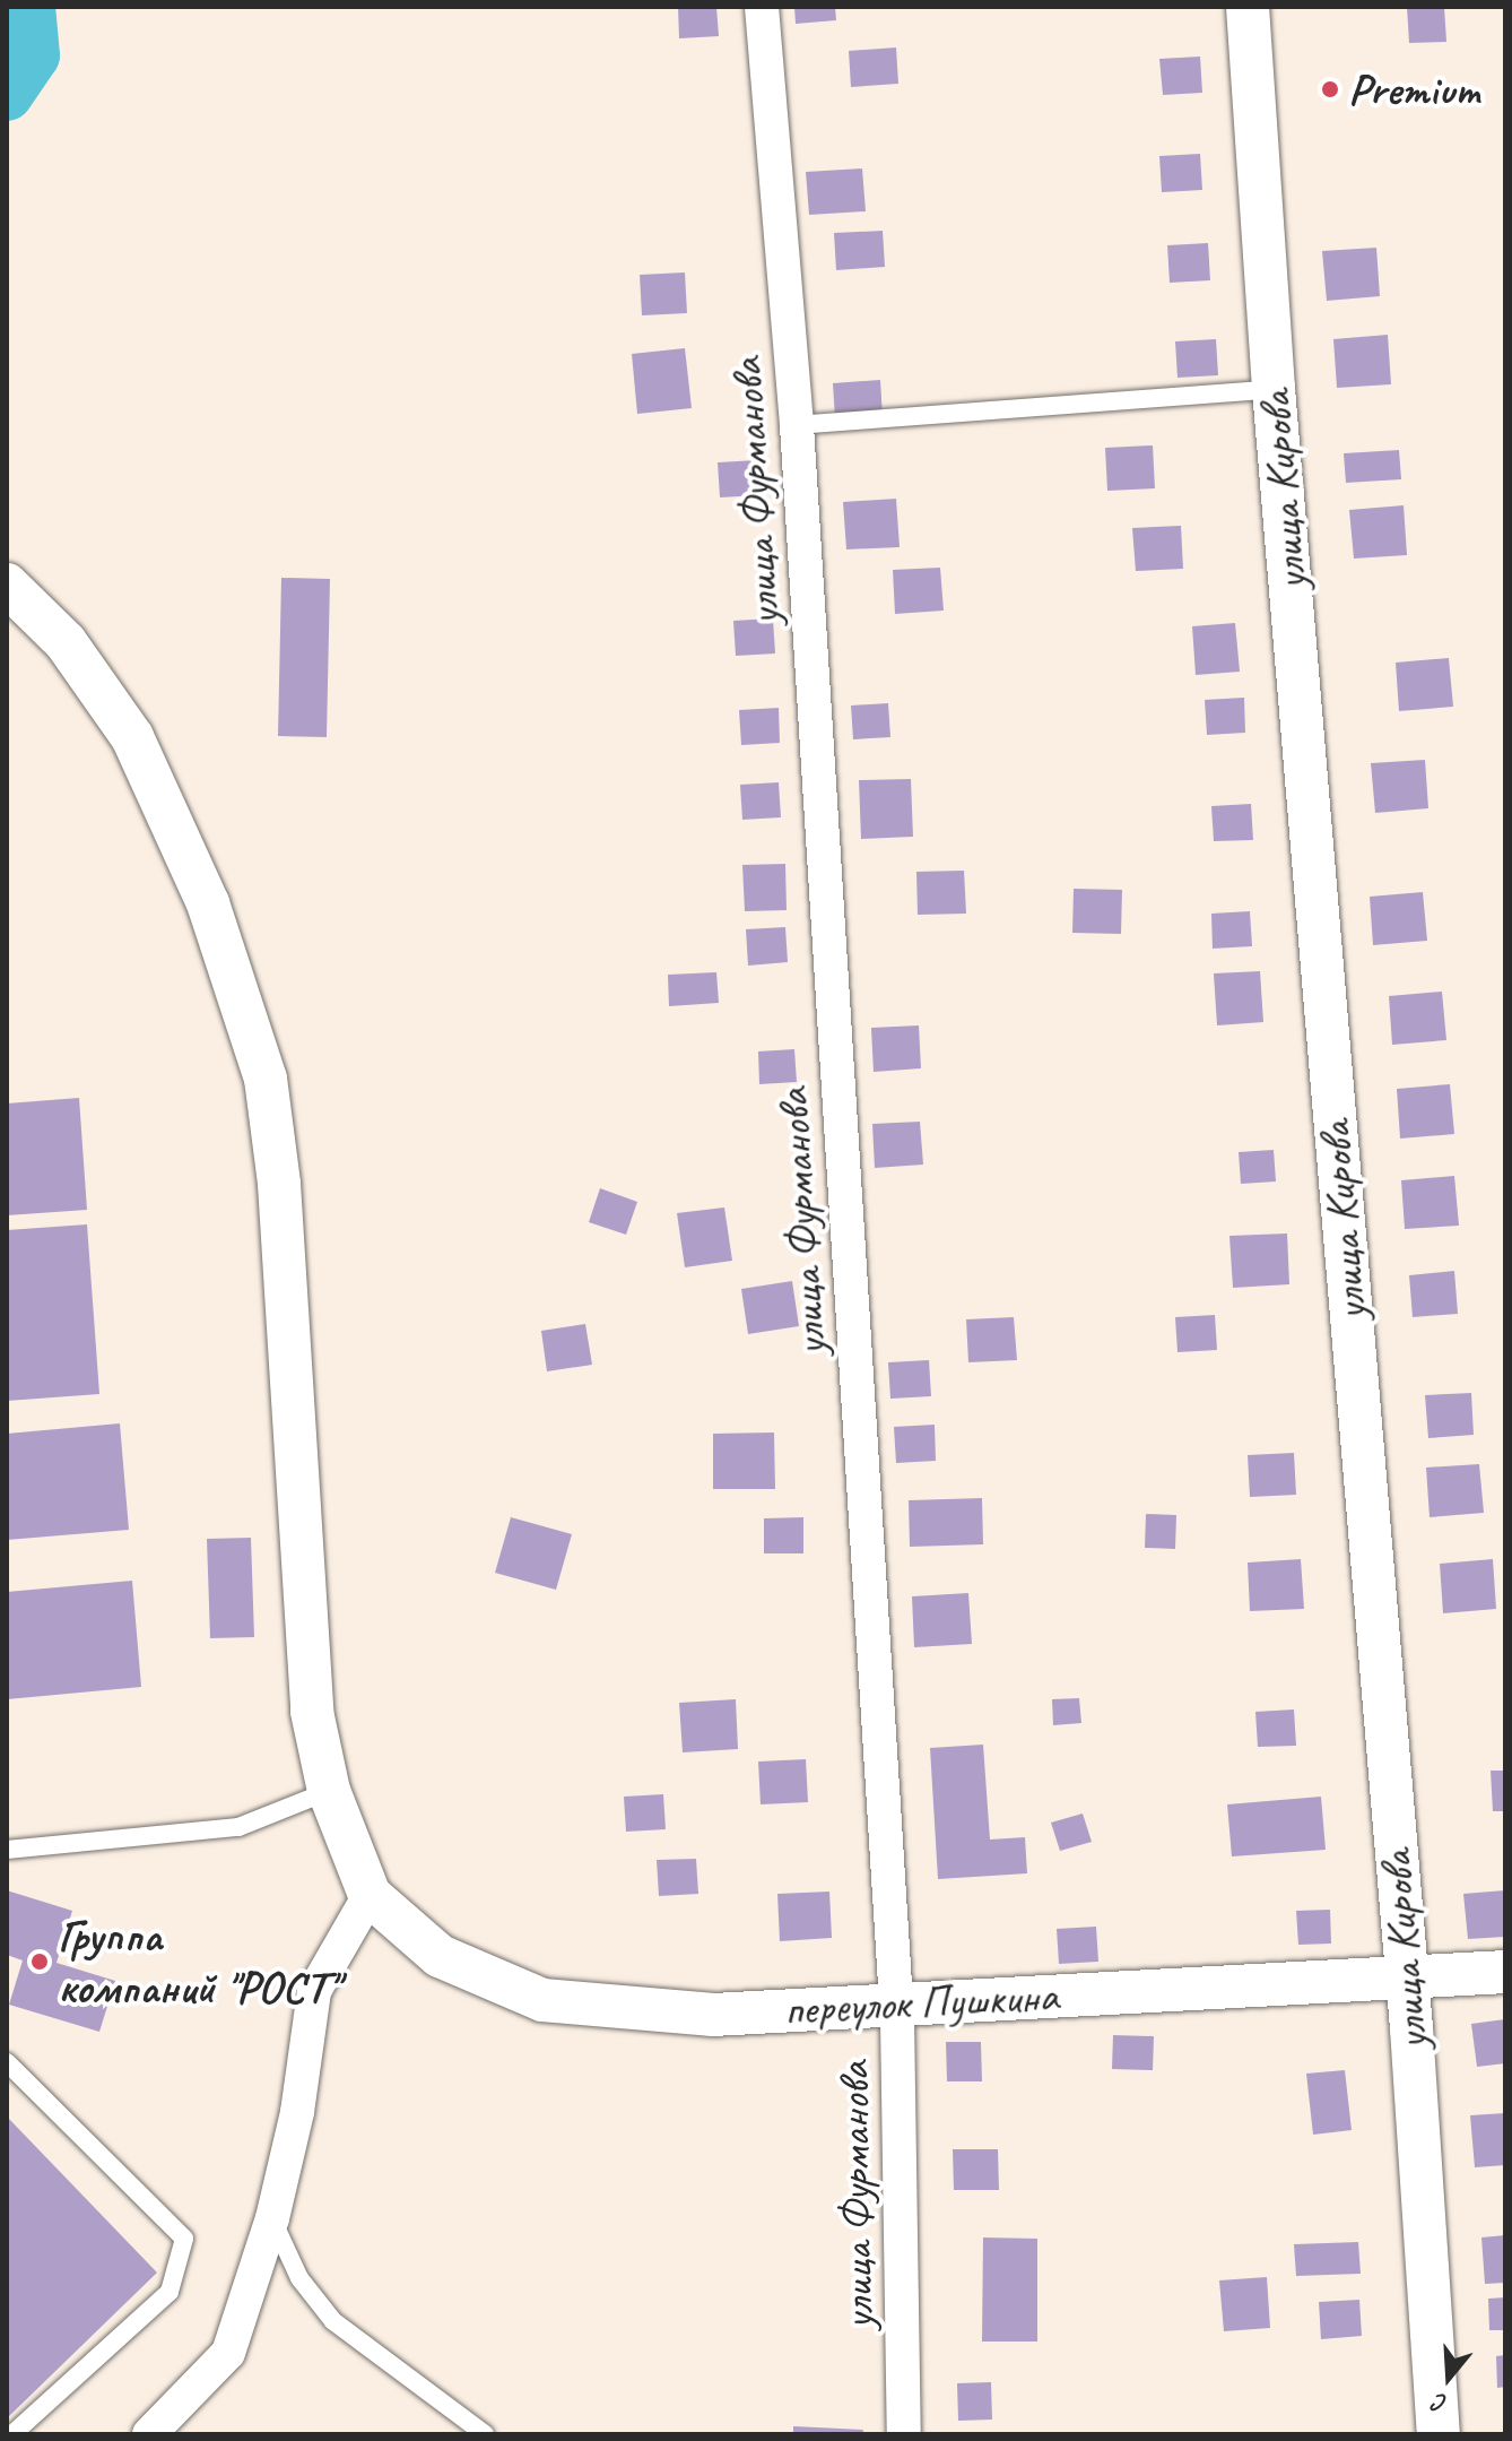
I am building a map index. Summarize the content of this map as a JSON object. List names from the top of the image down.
{
  "streets": {
    "street": ["улица Кирова", "улица Фурманова", "переулок Пушкина"]
  },
  "crossings": [
    ["улица Кирова", "переулок Пушкина"],
    ["улица Фурманова", "переулок Пушкина"]
  ],
  "places": ["Premium", "Группа компаний \"РОСТ\""],
  "north": "bottom"
}
